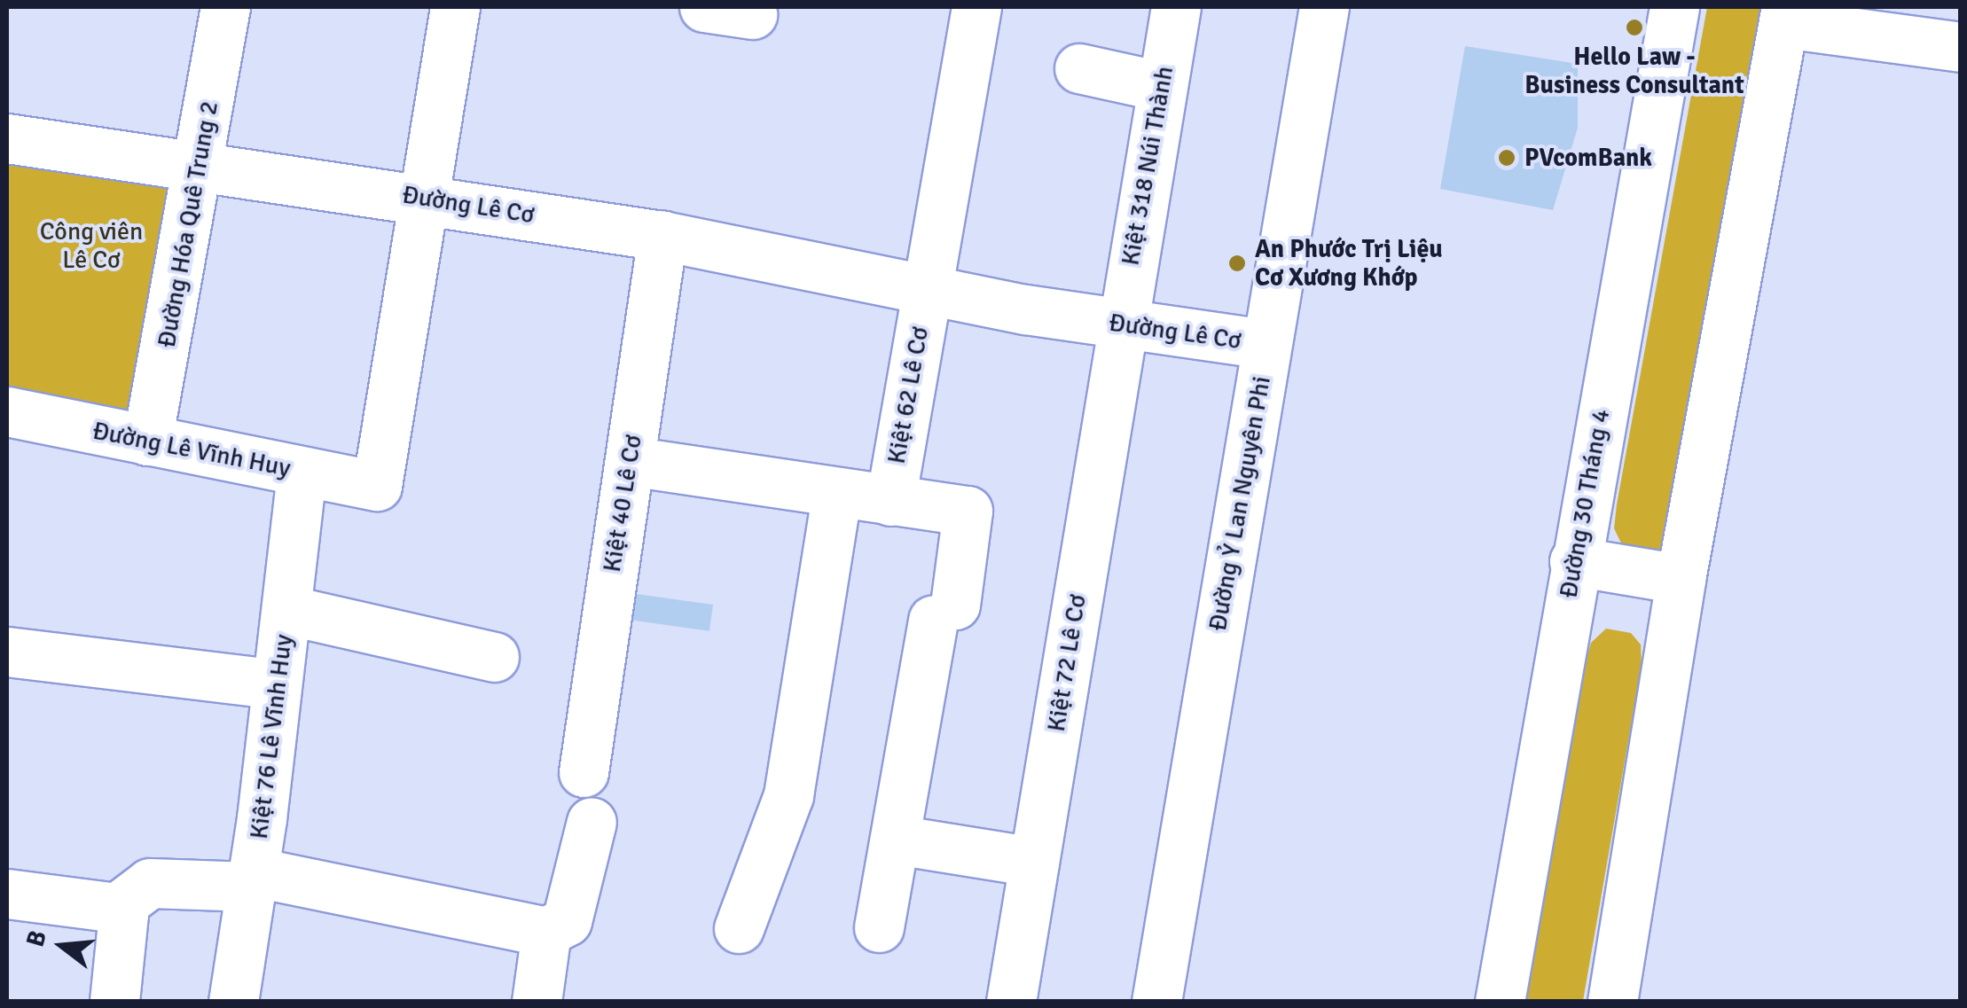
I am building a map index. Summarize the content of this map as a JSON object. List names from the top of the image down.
{
  "streets": {
    "street": [
      "Kiệt 318 Núi Thành",
      "Đường Lê Cơ",
      "Đường Hóa Quê Trung 2",
      "Kiệt 62 Lê Cơ",
      "Đường Lê Vĩnh Huy",
      "Kiệt 40 Lê Cơ",
      "Đường Ỷ Lan Nguyên Phi",
      "Đường 30 Tháng 4",
      "Kiệt 72 Lê Cơ",
      "Kiệt 76 Lê Vĩnh Huy"
    ]
  },
  "crossings": [
    ["Kiệt 318 Núi Thành", "Đường Lê Cơ"],
    ["Kiệt 318 Núi Thành", "Kiệt 72 Lê Cơ"],
    ["Đường Lê Cơ", "Đường Hóa Quê Trung 2"],
    ["Đường Lê Cơ", "Kiệt 62 Lê Cơ"],
    ["Đường Lê Cơ", "Đường Lê Vĩnh Huy"],
    ["Đường Lê Cơ", "Kiệt 40 Lê Cơ"],
    ["Đường Lê Cơ", "Đường Ỷ Lan Nguyên Phi"],
    ["Đường Lê Cơ", "Kiệt 72 Lê Cơ"],
    ["Đường Hóa Quê Trung 2", "Đường Lê Vĩnh Huy"],
    ["Đường Lê Vĩnh Huy", "Kiệt 76 Lê Vĩnh Huy"]
  ],
  "parks": ["Công viên Lê Cơ"],
  "places": ["Hello Law - Business Consultant", "PVcomBank", "An Phước Trị Liệu Cơ Xương Khớp"],
  "north": "left"
}
